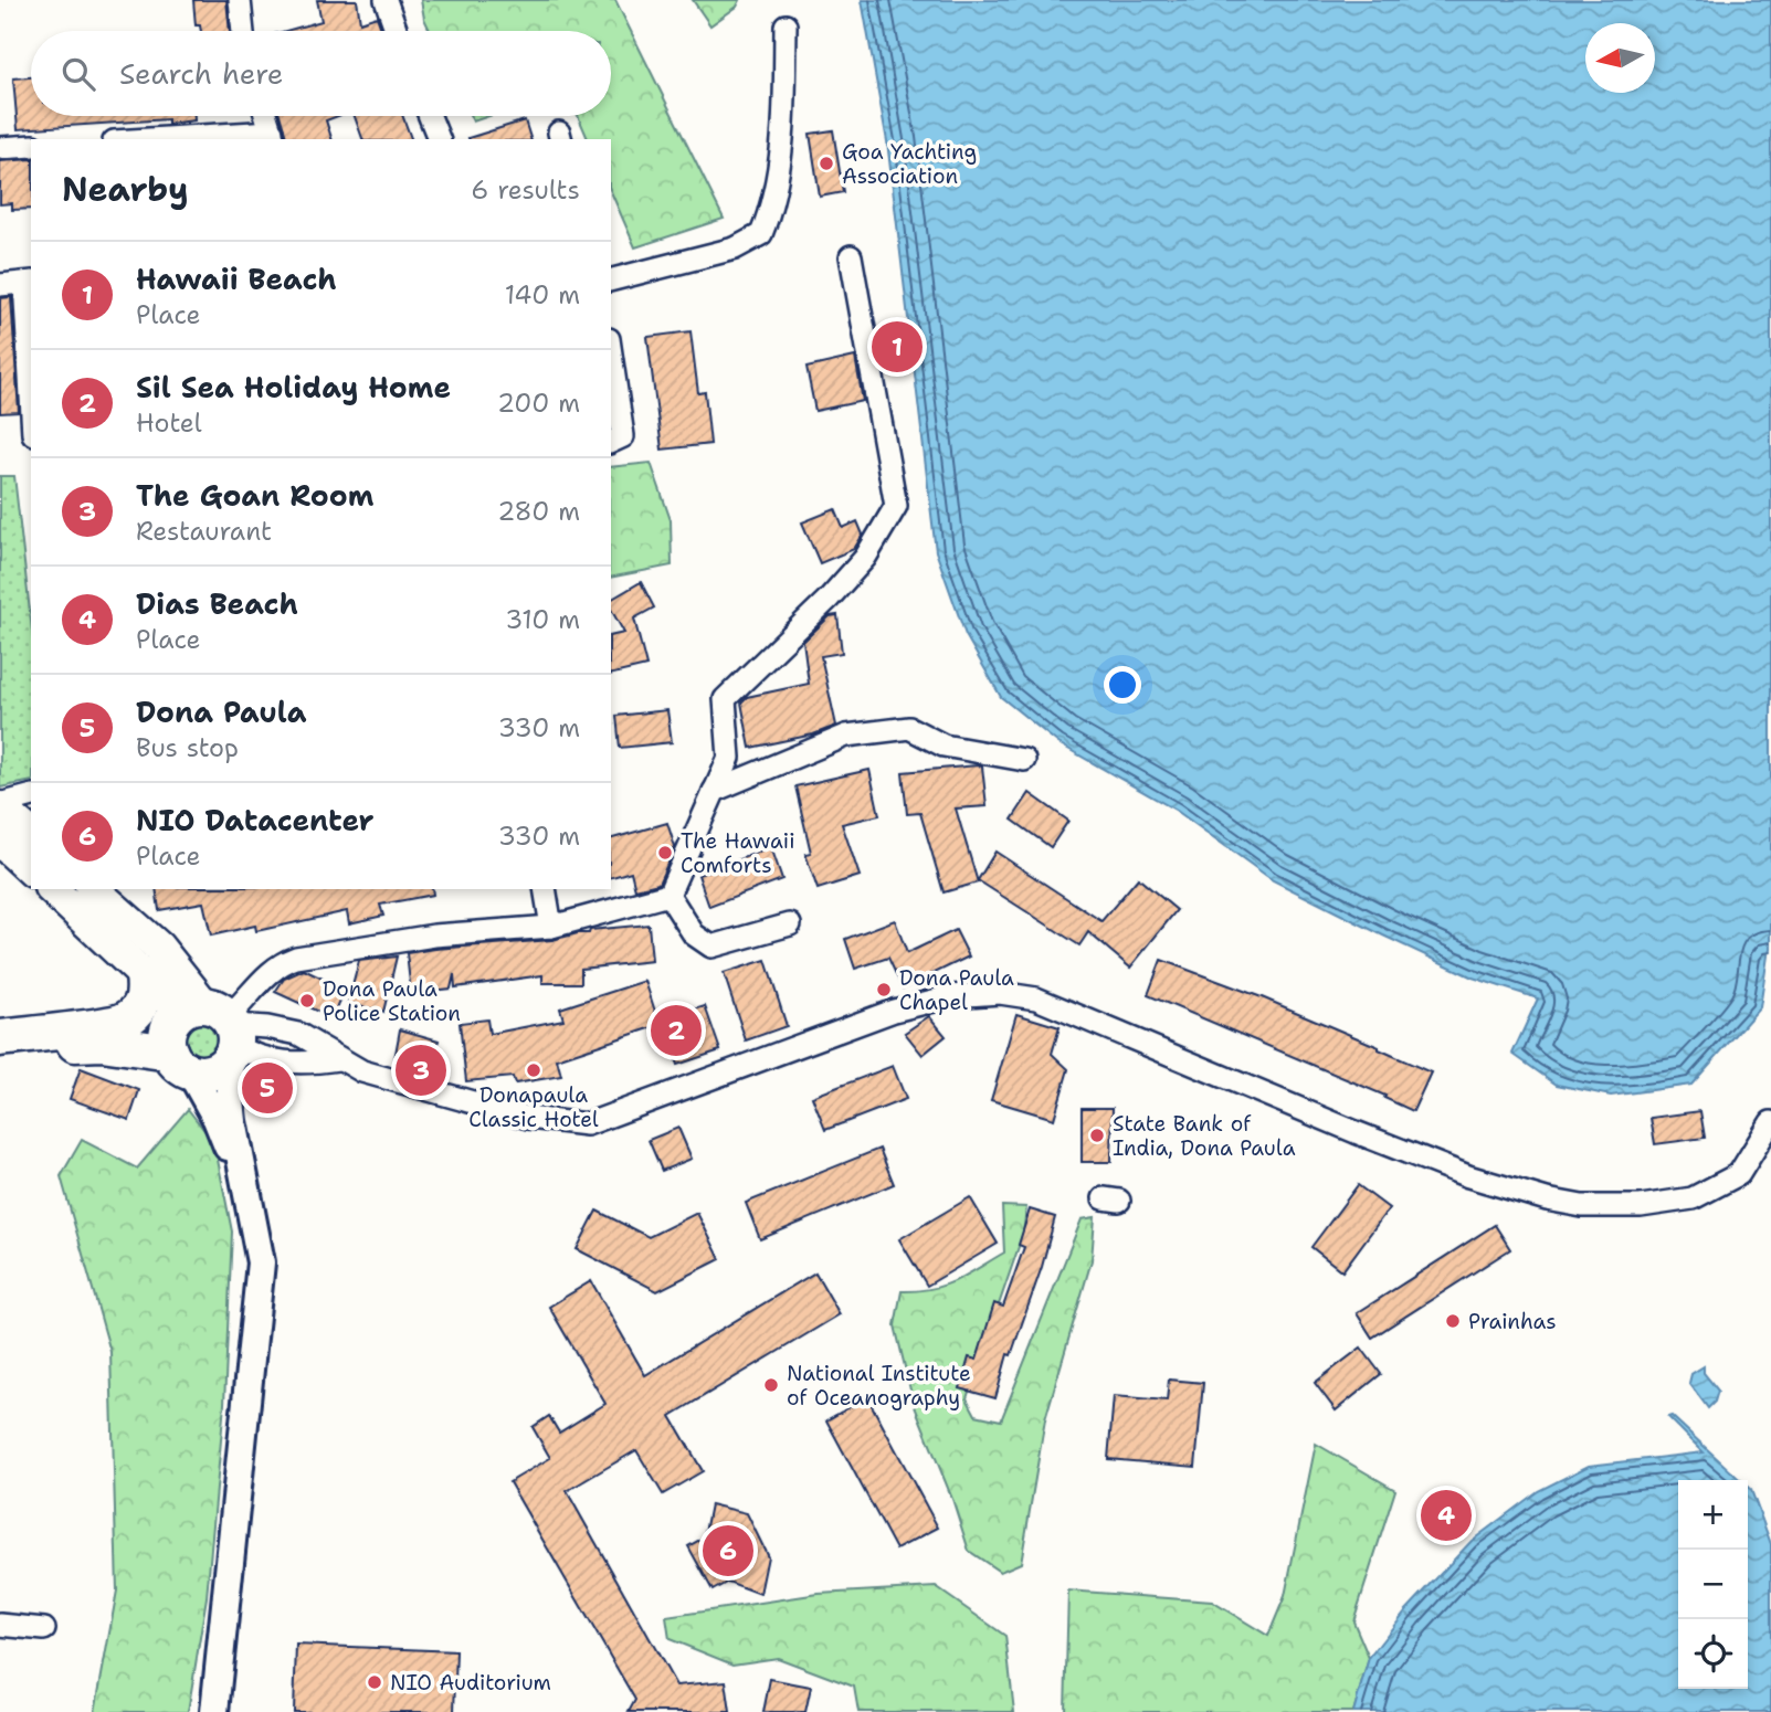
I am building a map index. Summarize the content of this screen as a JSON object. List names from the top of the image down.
{
  "places": [
    "Goa Yachting Association",
    "The Hawaii Comforts",
    "Dona Paula Chapel",
    "Dona Paula Police Station",
    "Donapaula Classic Hotel",
    "State Bank of India, Dona Paula",
    "Prainhas",
    "National Institute of Oceanography",
    "NIO Auditorium"
  ],
  "north": "left",
  "page": {
    "search": "Search here",
    "heading": ["Nearby", "6 results"],
    "list": [
      {
        "mark": "1",
        "name": "Hawaii Beach",
        "note": "Place",
        "value": "140 m"
      },
      {
        "mark": "2",
        "name": "Sil Sea Holiday Home",
        "note": "Hotel",
        "value": "200 m"
      },
      {
        "mark": "3",
        "name": "The Goan Room",
        "note": "Restaurant",
        "value": "280 m"
      },
      {
        "mark": "4",
        "name": "Dias Beach",
        "note": "Place",
        "value": "310 m"
      },
      {
        "mark": "5",
        "name": "Dona Paula",
        "note": "Bus stop",
        "value": "330 m"
      },
      {
        "mark": "6",
        "name": "NIO Datacenter",
        "note": "Place",
        "value": "330 m"
      }
    ],
    "pins": [
      "1",
      "2",
      "3",
      "5",
      "4",
      "6"
    ],
    "map_buttons": ["+", "−"]
  }
}
